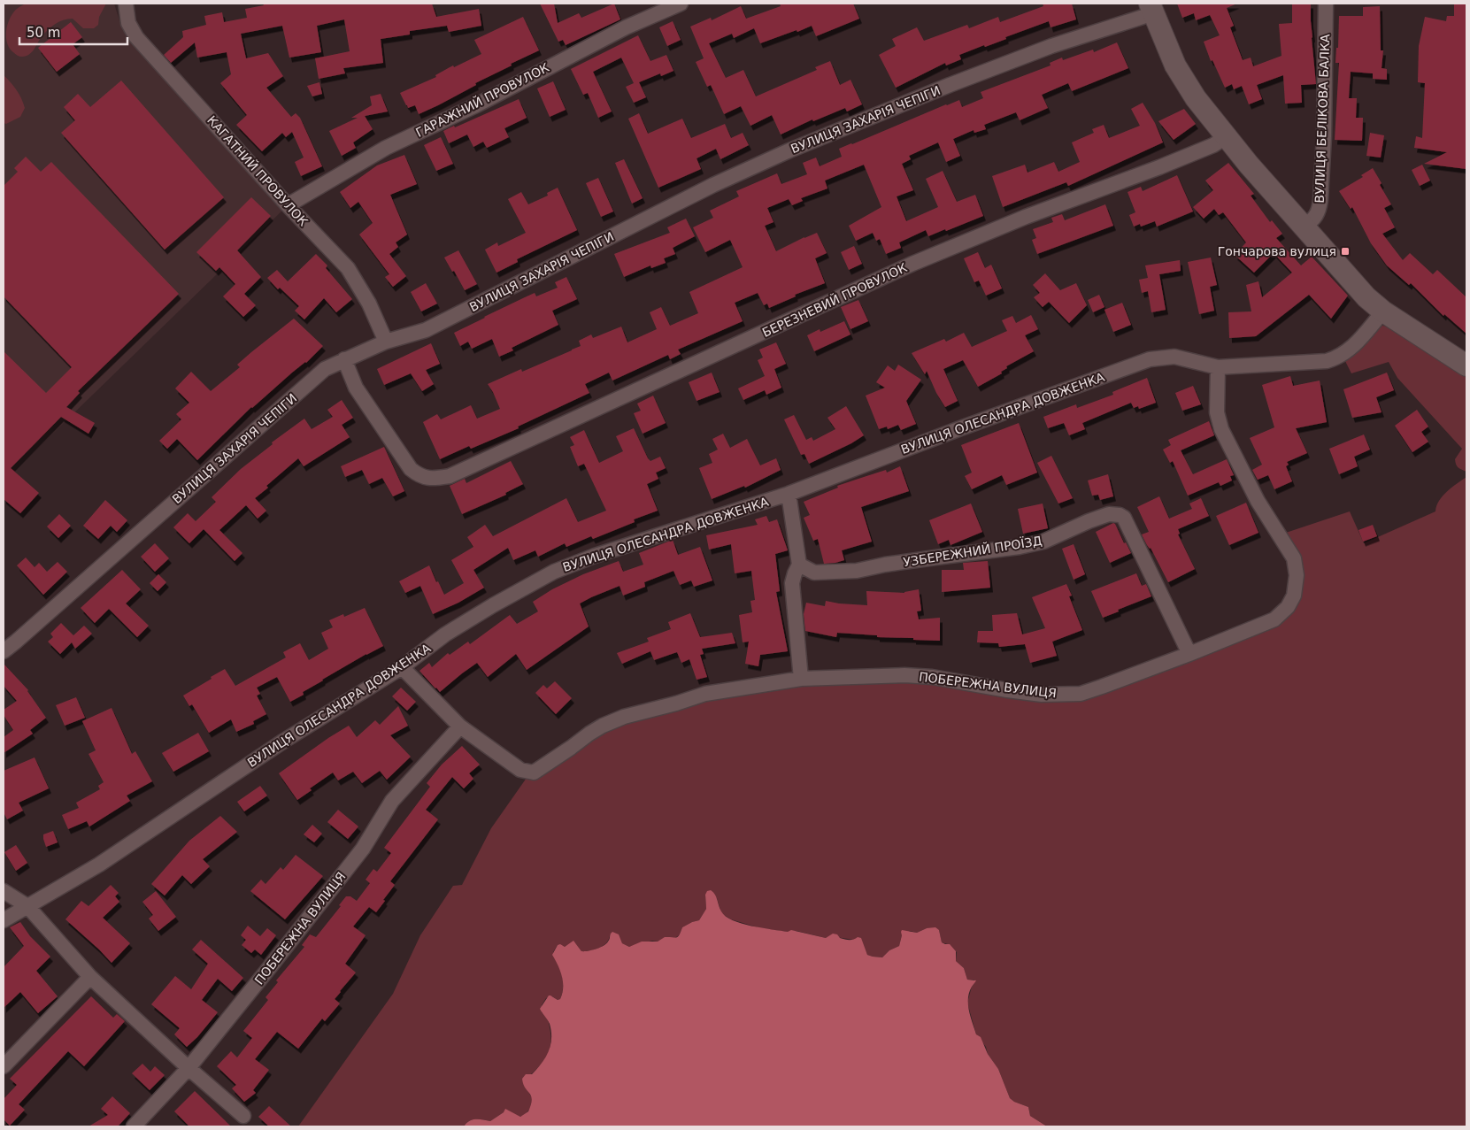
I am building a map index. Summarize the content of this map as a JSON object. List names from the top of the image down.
{
  "streets": {
    "street": [
      "ГАРАЖНИЙ ПРОВУЛОК",
      "ВУЛИЦЯ БЕЛІКОВА БАЛКА",
      "ВУЛИЦЯ ЗАХАРІЯ ЧЕПІГИ",
      "КАГАТНИЙ ПРОВУЛОК",
      "БЕРЕЗНЕВИЙ ПРОВУЛОК",
      "ВУЛИЦЯ ОЛЕСАНДРА ДОВЖЕНКА",
      "УЗБЕРЕЖНИЙ ПРОЇЗД",
      "ПОБЕРЕЖНА ВУЛИЦЯ"
    ]
  },
  "crossings": [
    ["ГАРАЖНИЙ ПРОВУЛОК", "КАГАТНИЙ ПРОВУЛОК"],
    ["ВУЛИЦЯ ЗАХАРІЯ ЧЕПІГИ", "КАГАТНИЙ ПРОВУЛОК"],
    ["ВУЛИЦЯ ЗАХАРІЯ ЧЕПІГИ", "БЕРЕЗНЕВИЙ ПРОВУЛОК"],
    ["ВУЛИЦЯ ОЛЕСАНДРА ДОВЖЕНКА", "ПОБЕРЕЖНА ВУЛИЦЯ"],
    ["УЗБЕРЕЖНИЙ ПРОЇЗД", "ПОБЕРЕЖНА ВУЛИЦЯ"]
  ],
  "places": {
    "transit": ["Гончарова вулиця"]
  },
  "scale_bar": "50 m"
}
